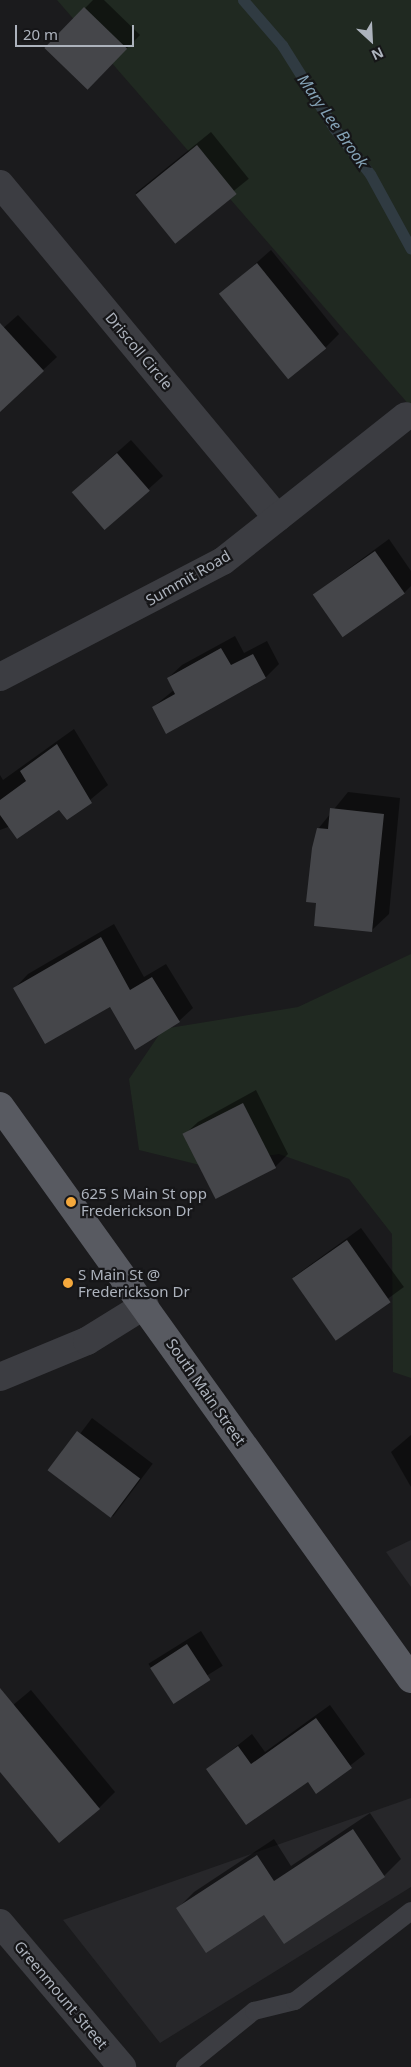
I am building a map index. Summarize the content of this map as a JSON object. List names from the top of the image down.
{
  "streets": {
    "main road": ["South Main Street"],
    "street": ["Driscoll Circle", "Summit Road", "Greenmount Street"]
  },
  "crossings": [
    ["Driscoll Circle", "Summit Road"]
  ],
  "water": ["Mary Lee Brook"],
  "places": ["625 S Main St opp Frederickson Dr", "S Main St @ Frederickson Dr"],
  "scale_bar": "20 m",
  "north": "bottom right"
}
